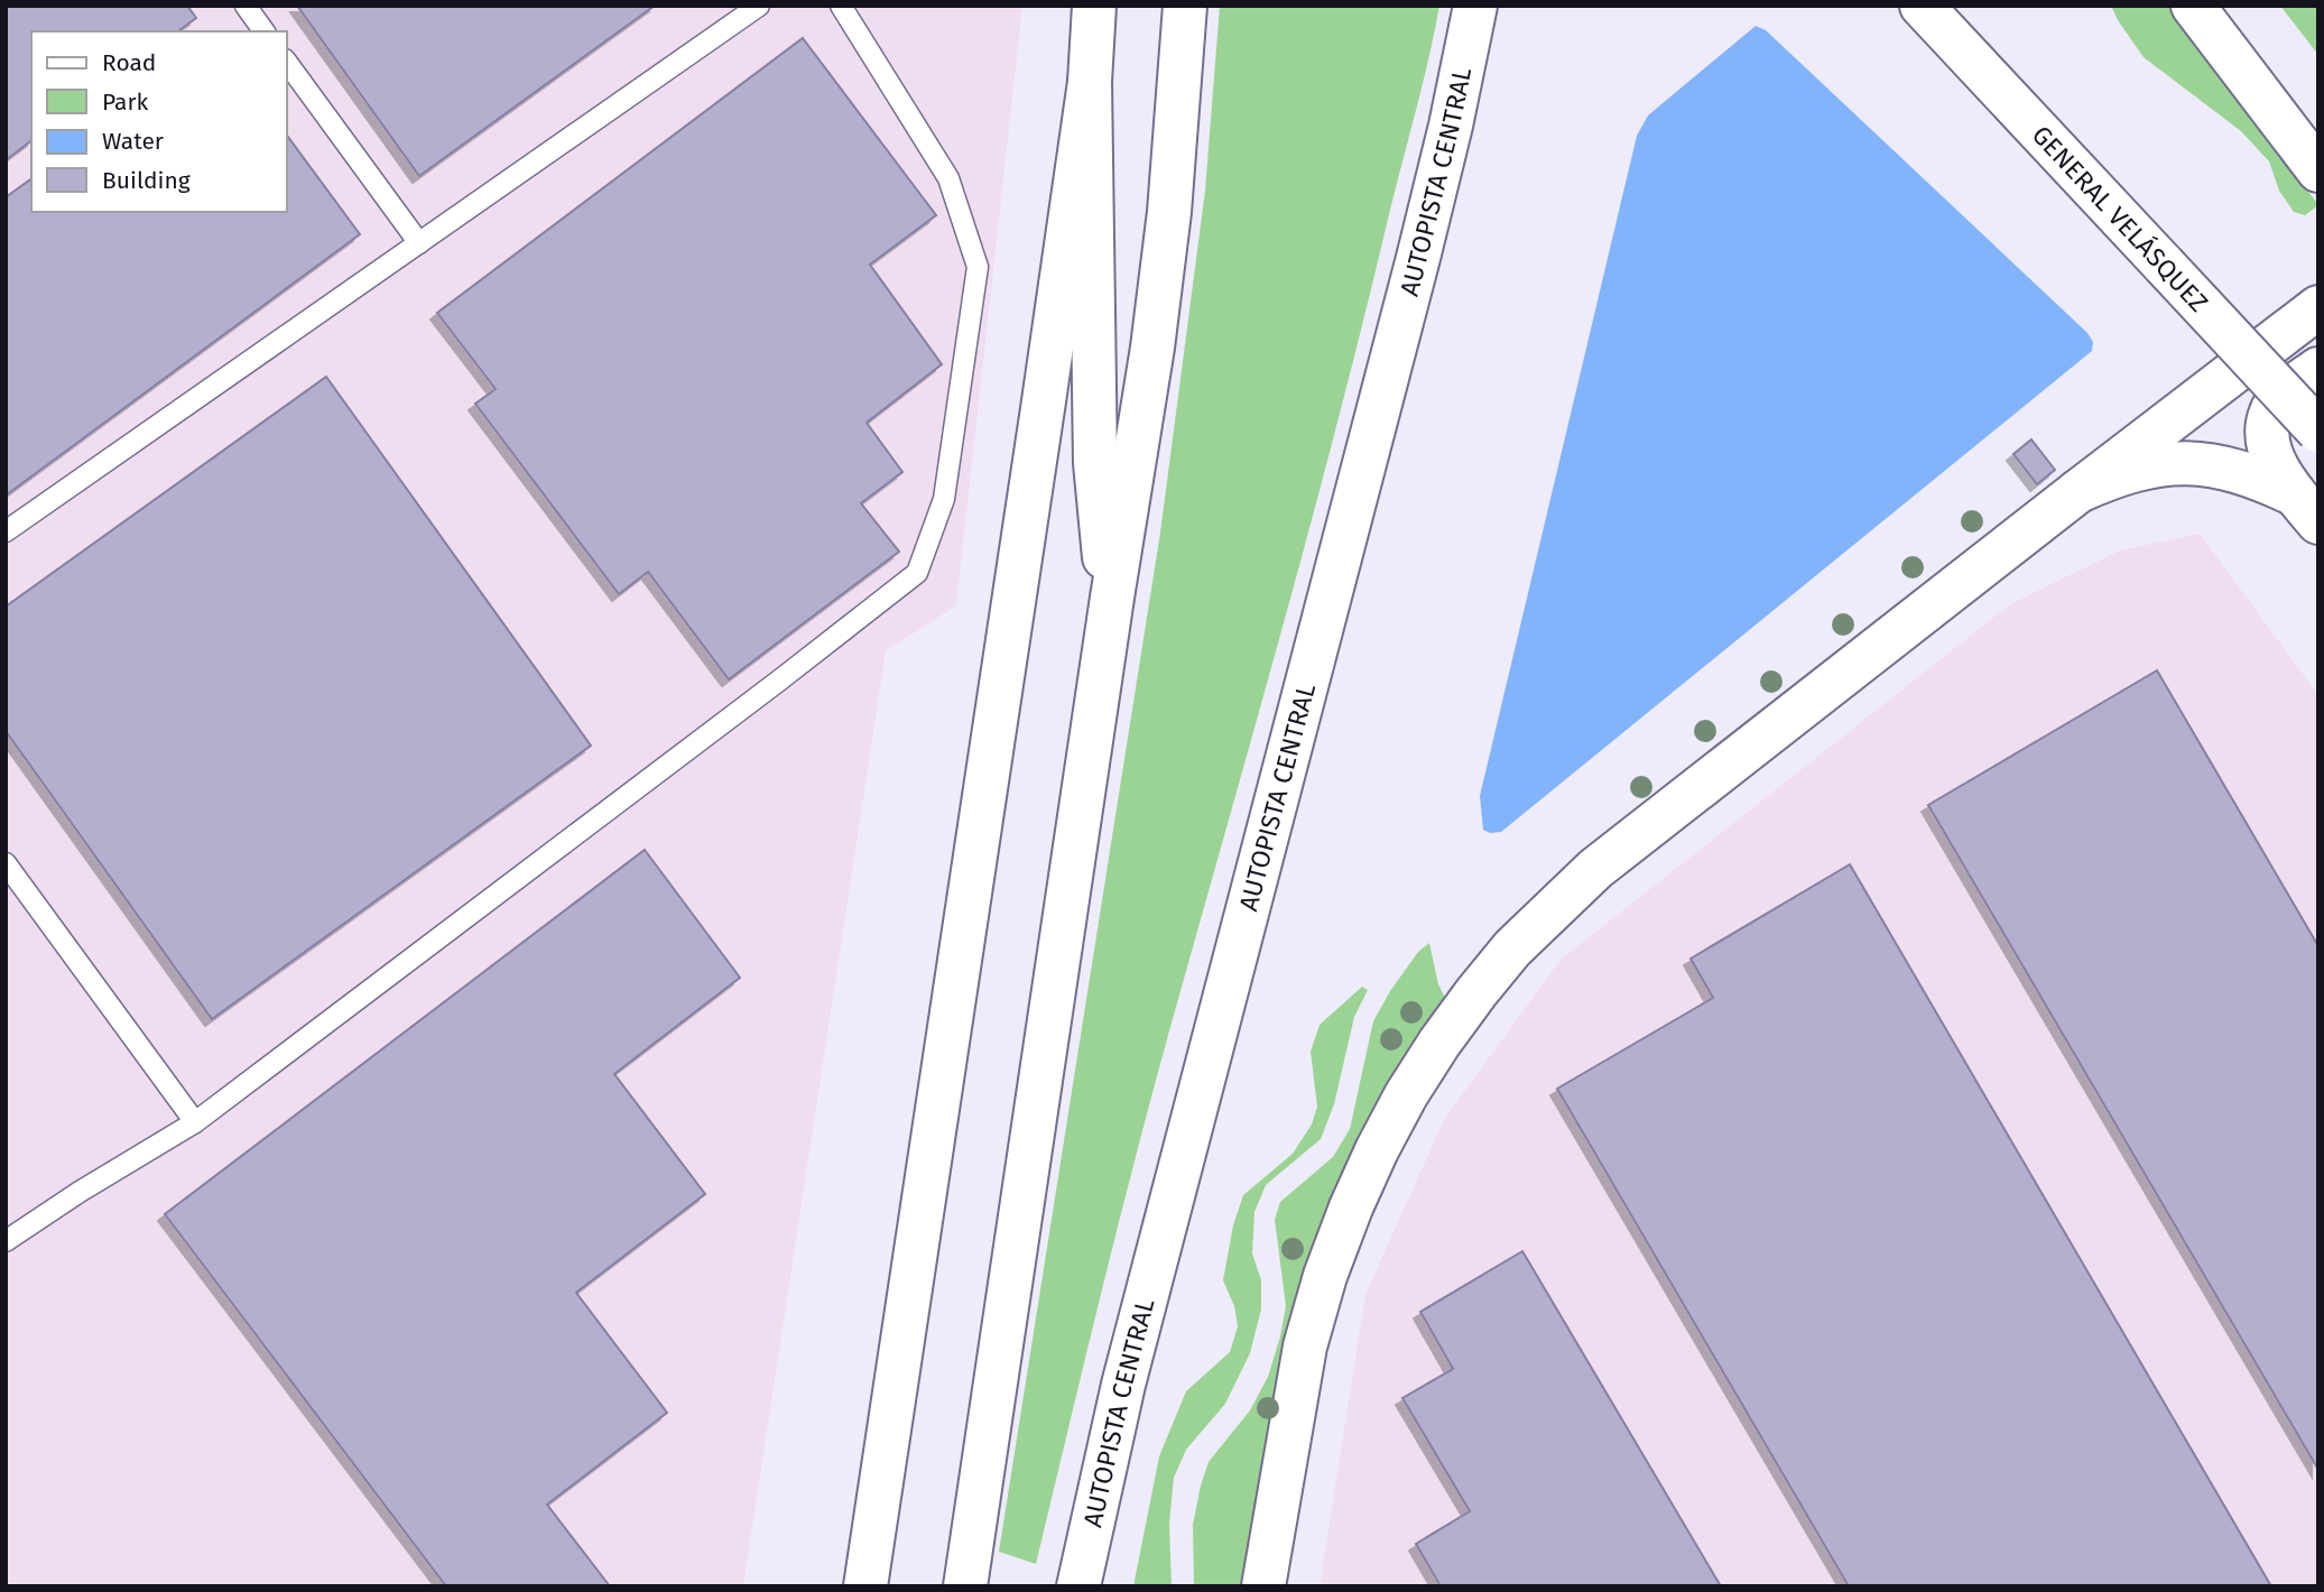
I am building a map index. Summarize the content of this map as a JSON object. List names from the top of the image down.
{
  "streets": {
    "main road": ["AUTOPISTA CENTRAL", "GENERAL VELÁSQUEZ"]
  },
  "legend": [
    "Road",
    "Park",
    "Water",
    "Building"
  ]
}
